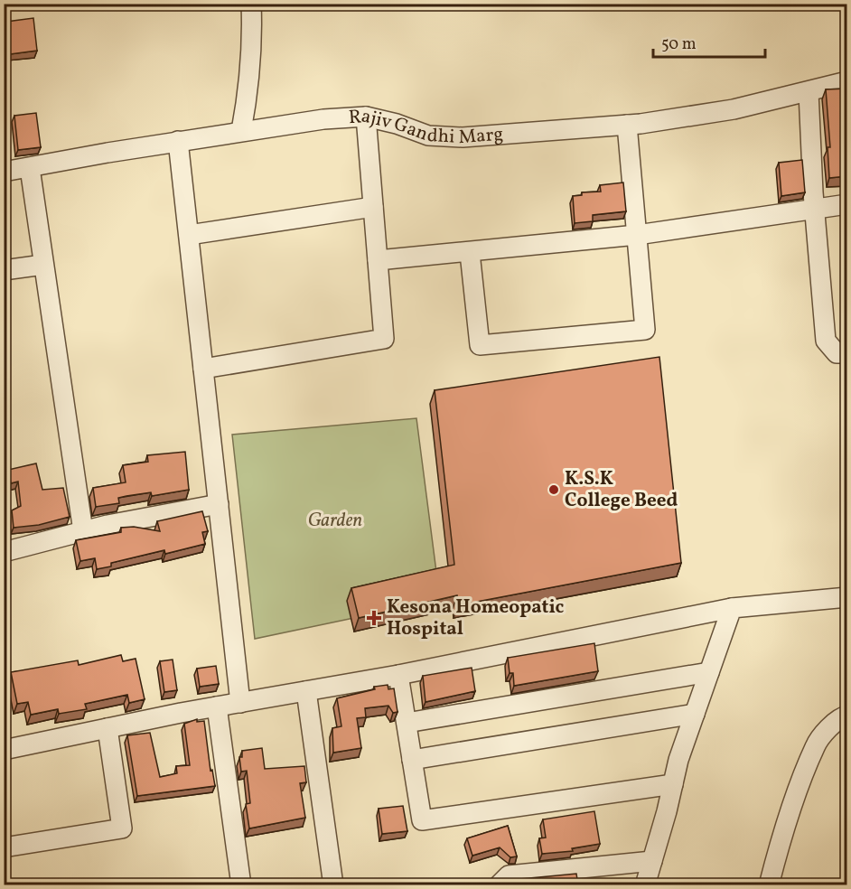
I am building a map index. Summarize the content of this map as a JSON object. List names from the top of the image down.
{
  "streets": {
    "street": ["Rajiv Gandhi Marg"]
  },
  "parks": ["Garden"],
  "places": {
    "other": ["K.S.K College Beed"],
    "health": ["Kesona Homeopatic Hospital"]
  },
  "scale_bar": "50 m"
}
